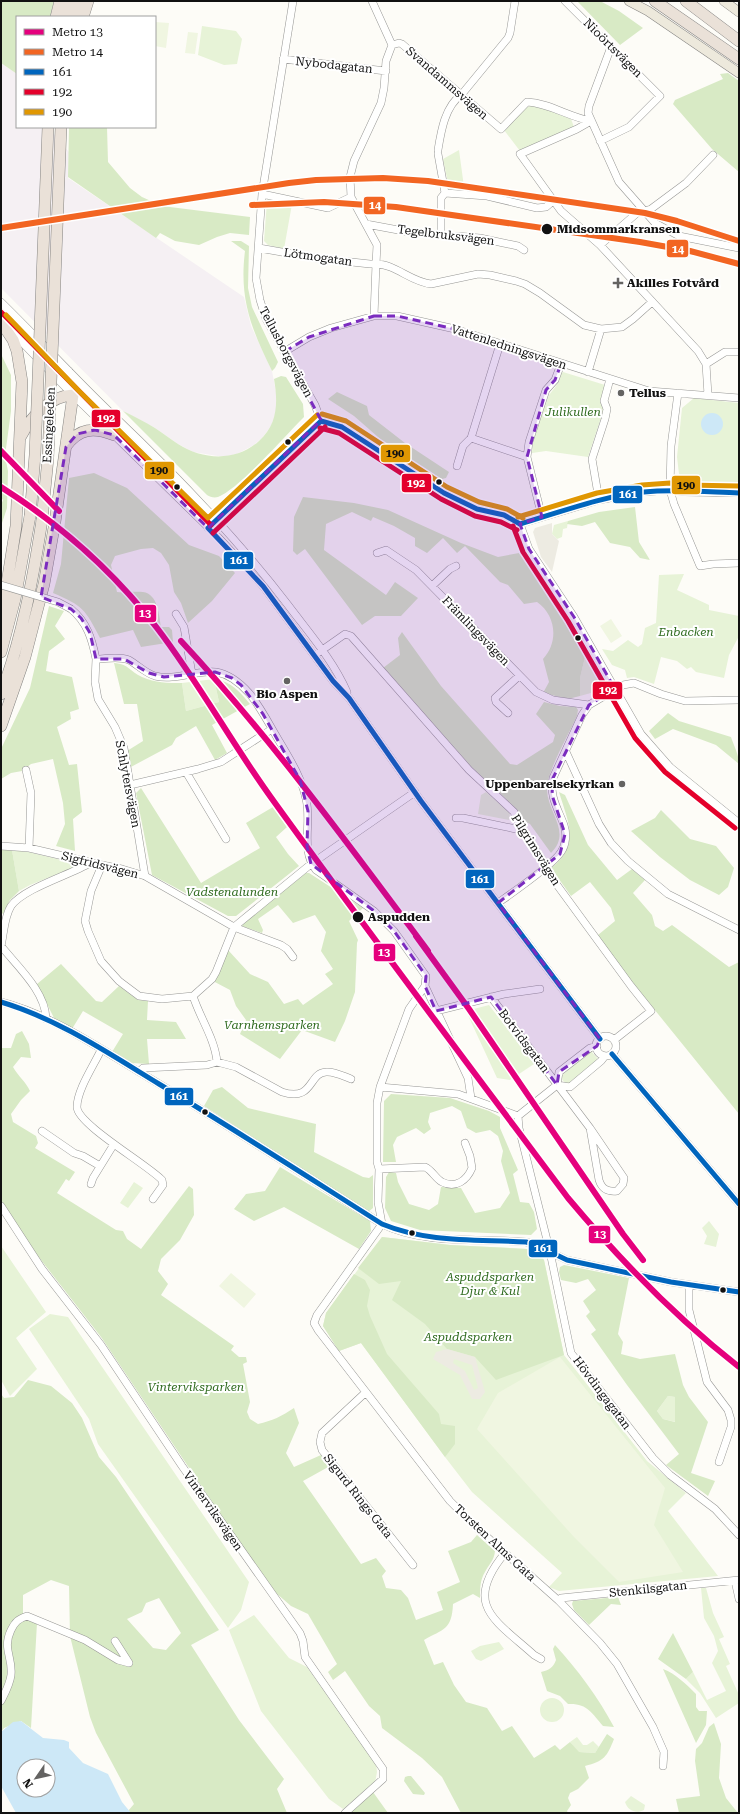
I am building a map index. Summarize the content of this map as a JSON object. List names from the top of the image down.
{
  "streets": {
    "highway": ["Essingeleden"],
    "street": [
      "Nioörtsvägen",
      "Nybodagatan",
      "Svandammsvägen",
      "Tegelbruksvägen",
      "Lötmogatan",
      "Vattenledningsvägen",
      "Tellusborgsvägen",
      "Främlingsvägen",
      "Schlytersvägen",
      "Pilgrimsvägen",
      "Sigfridsvägen",
      "Botvidsgatan",
      "Hövdingagatan",
      "Sigurd Rings Gata",
      "Vinterviksvägen",
      "Torsten Alms Gata",
      "Stenkilsgatan"
    ]
  },
  "crossings": [
    ["Nybodagatan", "Tellusborgsvägen"],
    ["Lötmogatan", "Tellusborgsvägen"],
    ["Vattenledningsvägen", "Tellusborgsvägen"],
    ["Schlytersvägen", "Sigfridsvägen"],
    ["Sigurd Rings Gata", "Torsten Alms Gata"],
    ["Torsten Alms Gata", "Stenkilsgatan"]
  ],
  "parks": [
    "Julikullen",
    "Enbacken",
    "Vadstenalunden",
    "Varnhemsparken",
    "Aspuddsparken Djur & Kul",
    "Aspuddsparken",
    "Vinterviksparken"
  ],
  "places": {
    "other": [
      "Midsommarkransen",
      "Tellus",
      "Bio Aspen",
      "Uppenbarelsekyrkan",
      "Aspudden"
    ],
    "health": ["Akilles Fotvård"]
  },
  "lines": [
    "metro line 14",
    "transit line 192",
    "transit line 190",
    "transit line 161",
    "metro line 13"
  ],
  "legend": [
    "Metro 13",
    "Metro 14",
    "161",
    "192",
    "190"
  ],
  "north": "bottom left"
}
